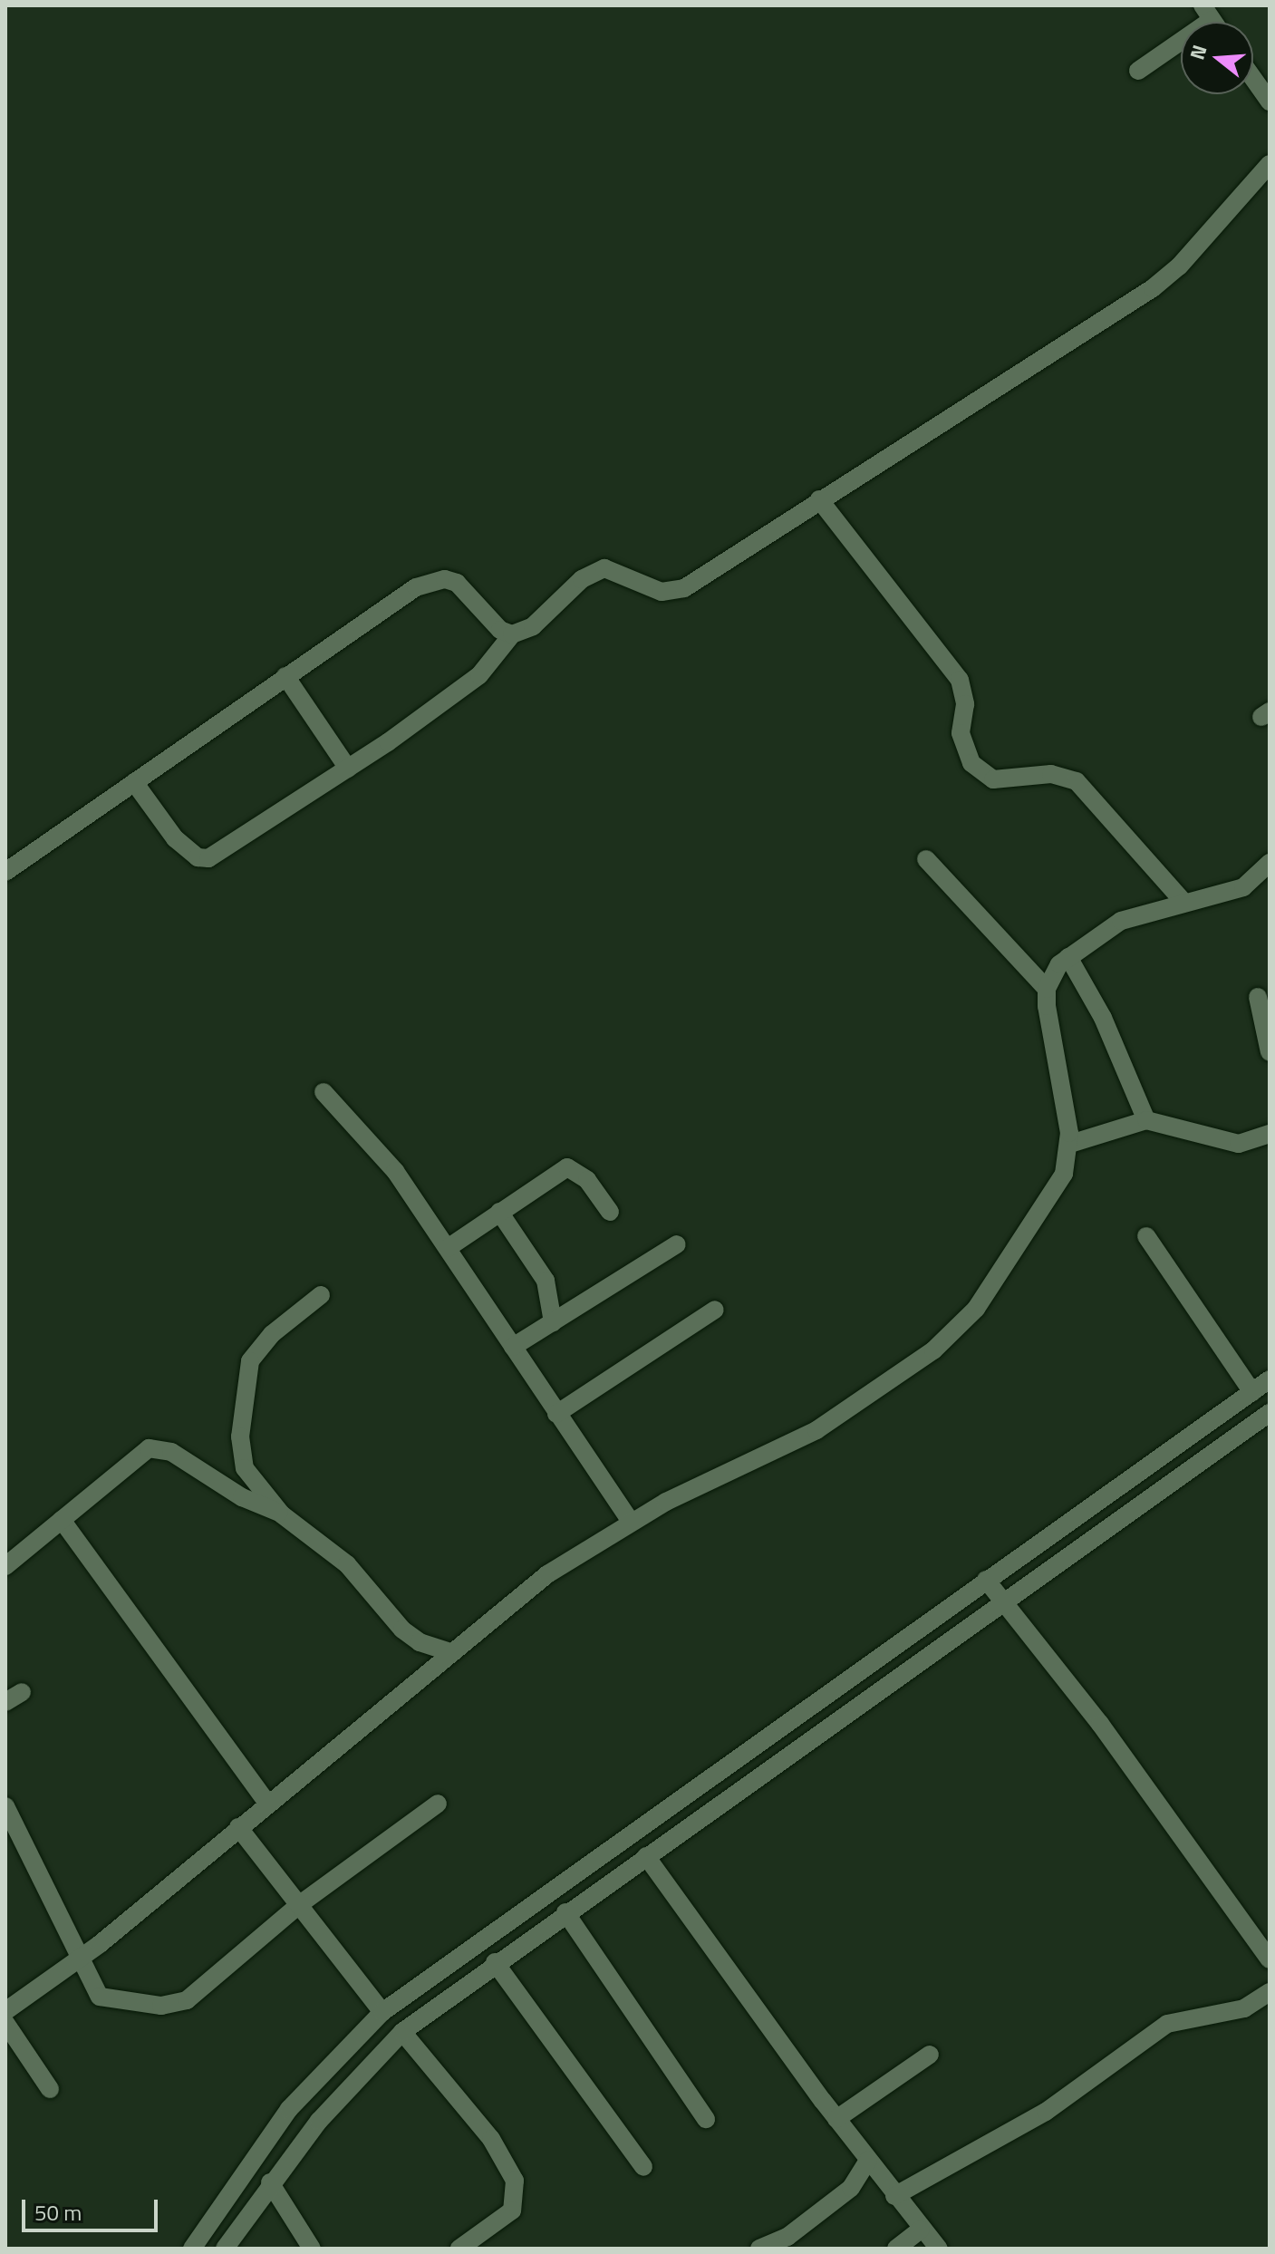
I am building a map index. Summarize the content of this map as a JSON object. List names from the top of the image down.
{
  "scale_bar": "50 m",
  "north": "left"
}
